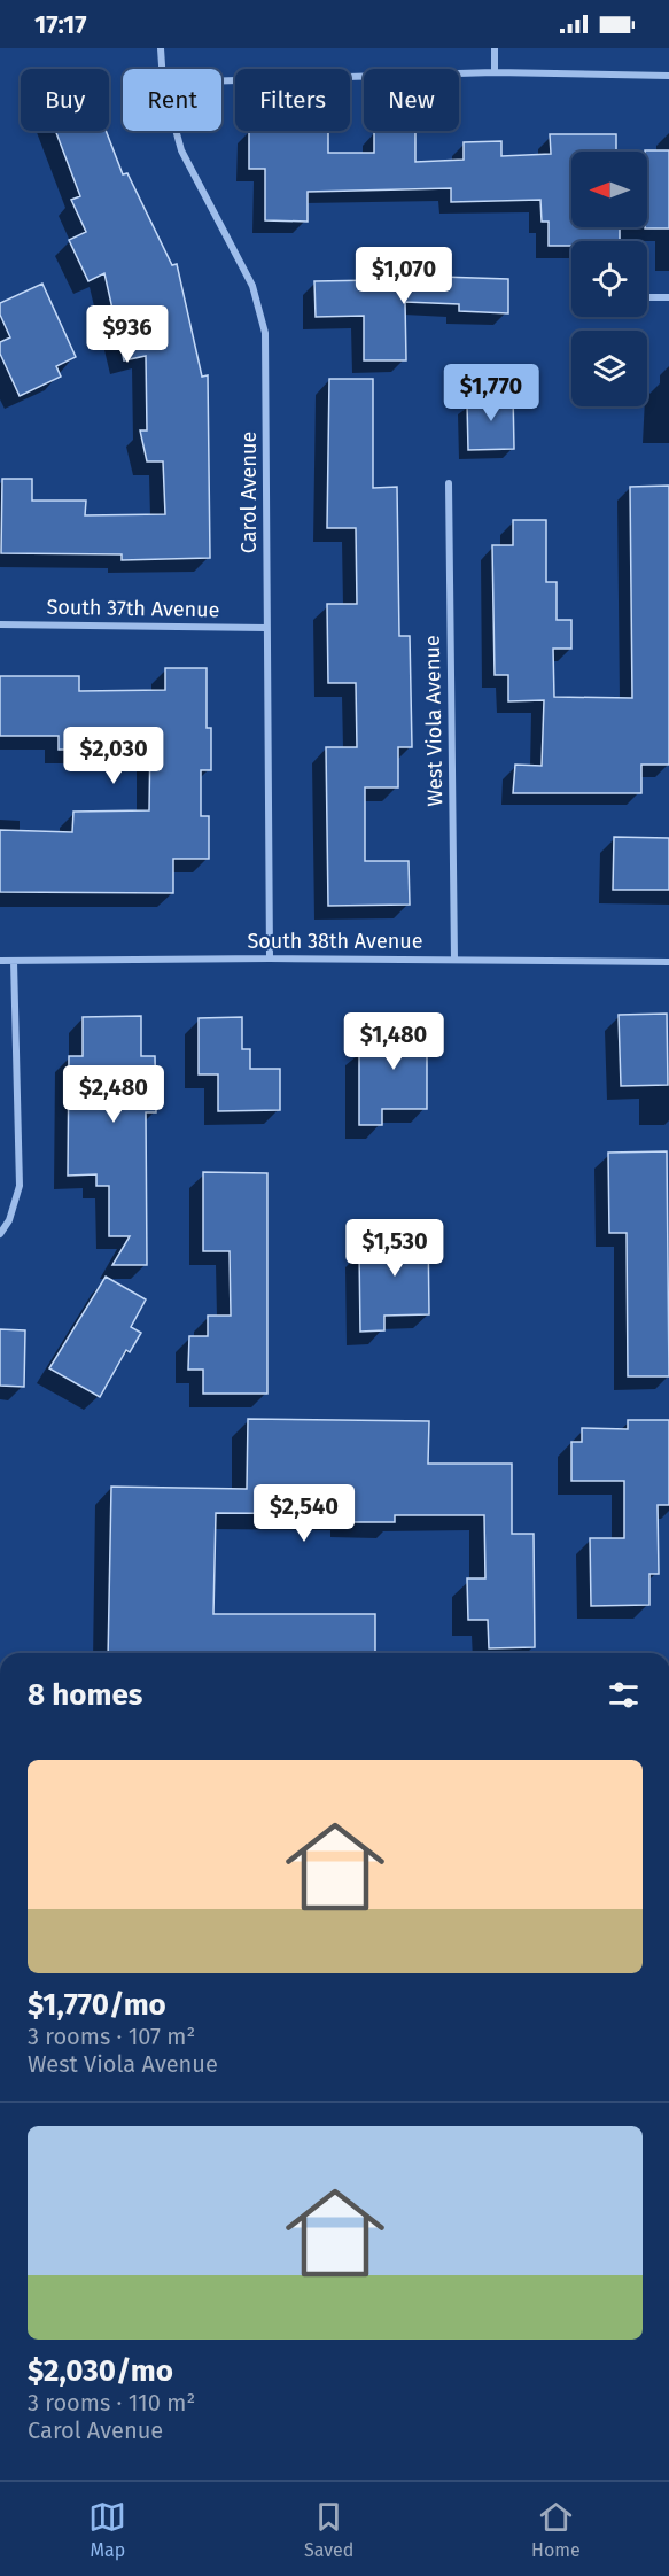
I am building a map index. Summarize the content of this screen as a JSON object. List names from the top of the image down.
{
  "streets": {
    "street": [
      "Carol Avenue",
      "South 37th Avenue",
      "West Viola Avenue",
      "South 38th Avenue"
    ]
  },
  "crossings": [
    ["Carol Avenue", "South 37th Avenue"],
    ["Carol Avenue", "South 38th Avenue"],
    ["West Viola Avenue", "South 38th Avenue"]
  ],
  "north": "left",
  "page": {
    "status": "17:17",
    "chip": [
      "Buy",
      "Rent",
      "Filters",
      "New"
    ],
    "price": [
      "$1,070",
      "$936",
      "$1,770",
      "$2,030",
      "$1,480",
      "$2,480",
      "$1,530",
      "$2,540"
    ],
    "heading": "8 homes",
    "list": [
      {
        "name": "$1,770/mo",
        "note": "3 rooms · 107 m² · West Viola Avenue"
      },
      {
        "name": "$2,030/mo",
        "note": "3 rooms · 110 m² · Carol Avenue"
      }
    ],
    "tabs": ["Map", "Saved", "Home"]
  }
}
